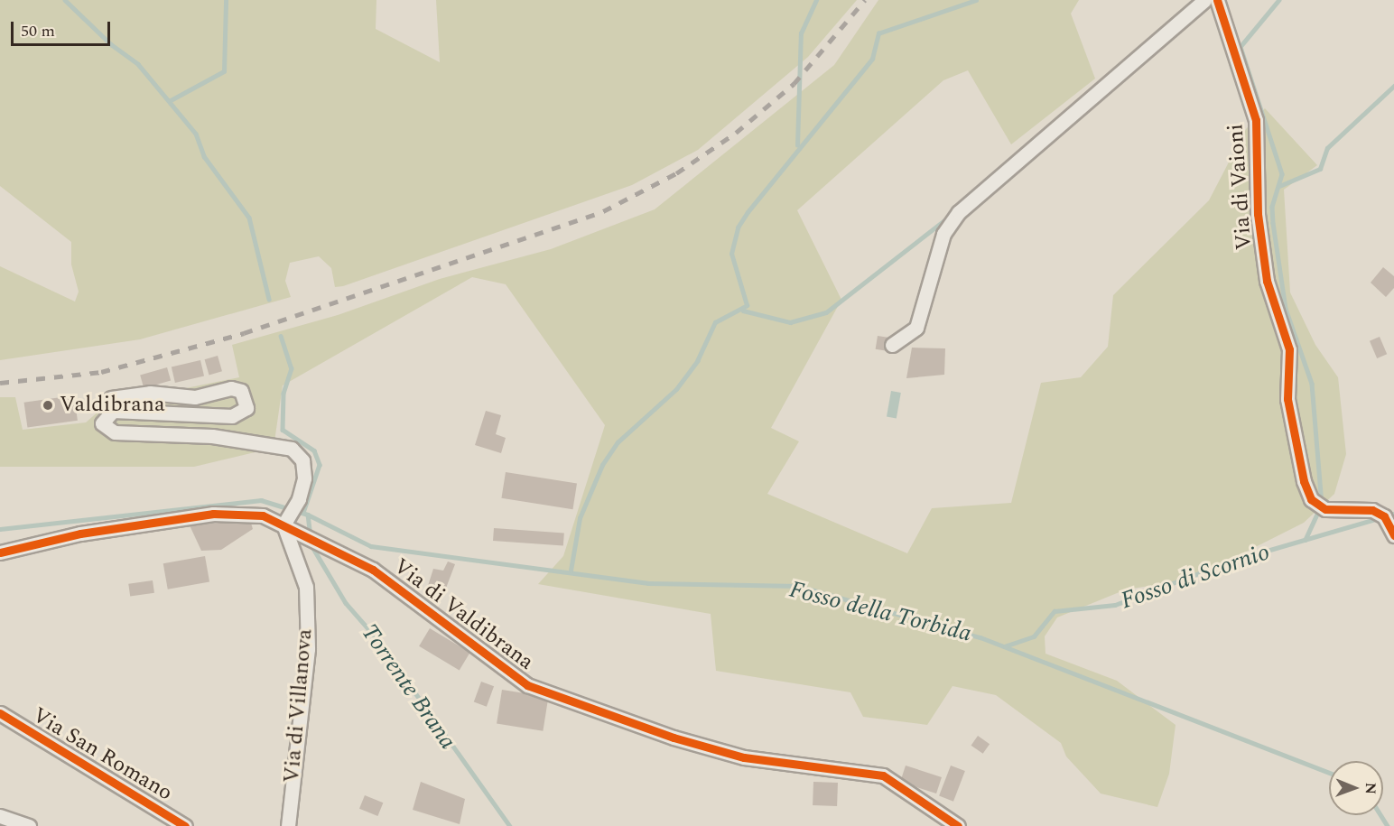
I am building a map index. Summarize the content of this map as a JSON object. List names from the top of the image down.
{
  "streets": {
    "street": [
      "Via di Vaioni",
      "Via di Valdibrana",
      "Via di Villanova",
      "Via San Romano"
    ]
  },
  "crossings": [
    ["Via di Valdibrana", "Via di Villanova"]
  ],
  "water": ["Fosso di Scornio", "Fosso della Torbida", "Torrente Brana"],
  "places": ["Valdibrana"],
  "scale_bar": "50 m",
  "north": "right"
}
